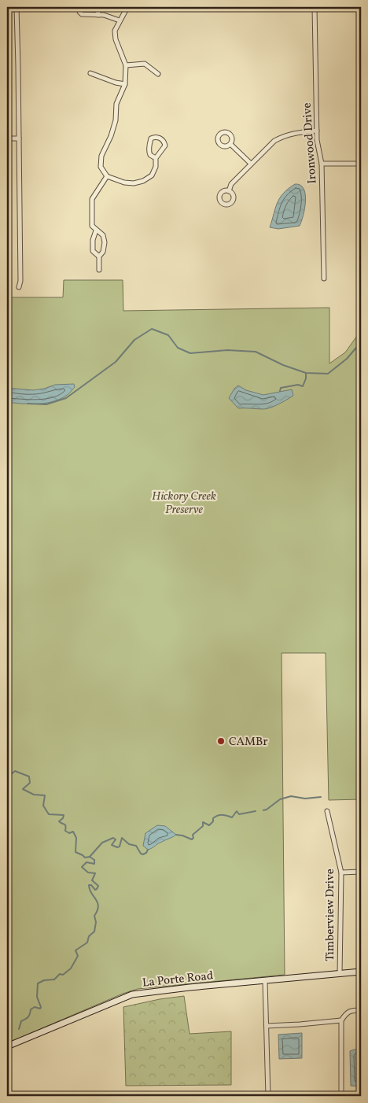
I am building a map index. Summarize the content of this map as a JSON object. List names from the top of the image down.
{
  "streets": {
    "street": ["Ironwood Drive", "Timberview Drive", "La Porte Road"]
  },
  "crossings": [
    ["Timberview Drive", "La Porte Road"]
  ],
  "parks": ["Hickory Creek Preserve"],
  "places": ["CAMBr"]
}
